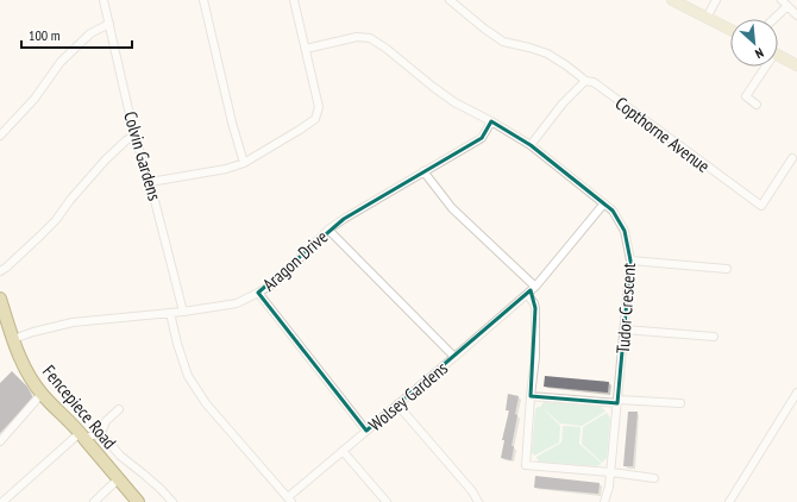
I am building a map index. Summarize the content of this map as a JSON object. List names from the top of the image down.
{
  "streets": {
    "main road": ["Fencepiece Road"],
    "street": [
      "Copthorne Avenue",
      "Colvin Gardens",
      "Aragon Drive",
      "Tudor Crescent",
      "Wolsey Gardens"
    ]
  },
  "crossings": [
    ["Colvin Gardens", "Aragon Drive"],
    ["Aragon Drive", "Tudor Crescent"],
    ["Aragon Drive", "Fencepiece Road"],
    ["Tudor Crescent", "Wolsey Gardens"]
  ],
  "scale_bar": "100 m",
  "north": "bottom right"
}
